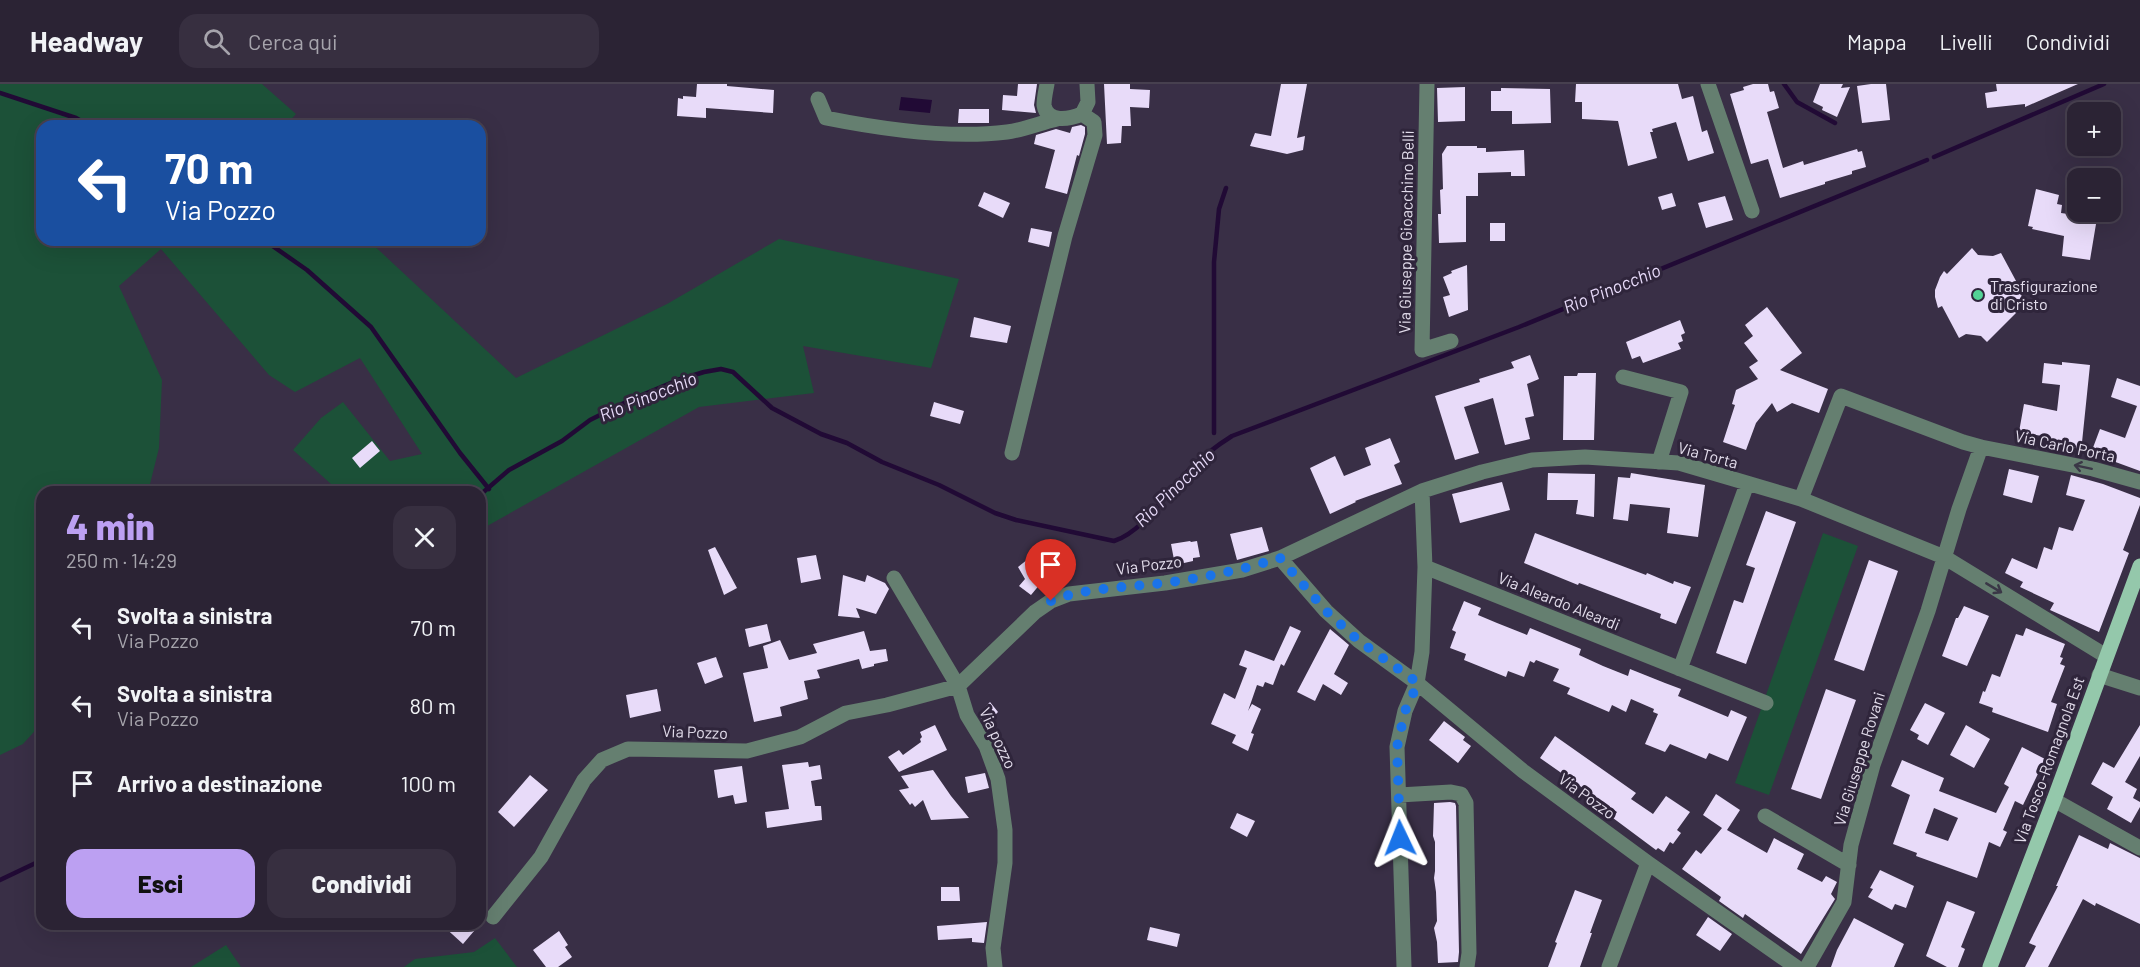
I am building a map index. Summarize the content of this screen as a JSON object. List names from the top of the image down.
{
  "streets": {
    "main road": ["Via Tosco-Romagnola Est"],
    "street": [
      "Via Giuseppe Gioacchino Belli",
      "Via Carlo Porta",
      "Via Torta",
      "Via Pozzo",
      "Via Aleardo Aleardi",
      "Via pozzo",
      "Via Giuseppe Rovani"
    ]
  },
  "crossings": [
    ["Via Carlo Porta", "Via Torta"],
    ["Via Carlo Porta", "Via Giuseppe Rovani"],
    ["Via Torta", "Via Pozzo"],
    ["Via Torta", "Via Giuseppe Rovani"],
    ["Via Torta", "Via Tosco-Romagnola Est"],
    ["Via Pozzo", "Via pozzo"]
  ],
  "one_way": ["Via Carlo Porta"],
  "water": ["Rio Pinocchio"],
  "places": ["Trasfigurazione di Cristo"],
  "page": {
    "header": "Headway",
    "search": "Cerca qui",
    "nav": ["Mappa", "Livelli", "Condividi"],
    "map_buttons": ["+", "−"],
    "turn": ["70 m", "Via Pozzo"],
    "heading": ["4 min", "250 m · 14:29"],
    "list": [
      {
        "name": "Svolta a sinistra",
        "note": "Via Pozzo",
        "value": "70 m"
      },
      {
        "name": "Svolta a sinistra",
        "note": "Via Pozzo",
        "value": "80 m"
      },
      {
        "name": "Arrivo a destinazione",
        "value": "100 m"
      }
    ],
    "buttons": ["Esci", "Condividi"]
  }
}
